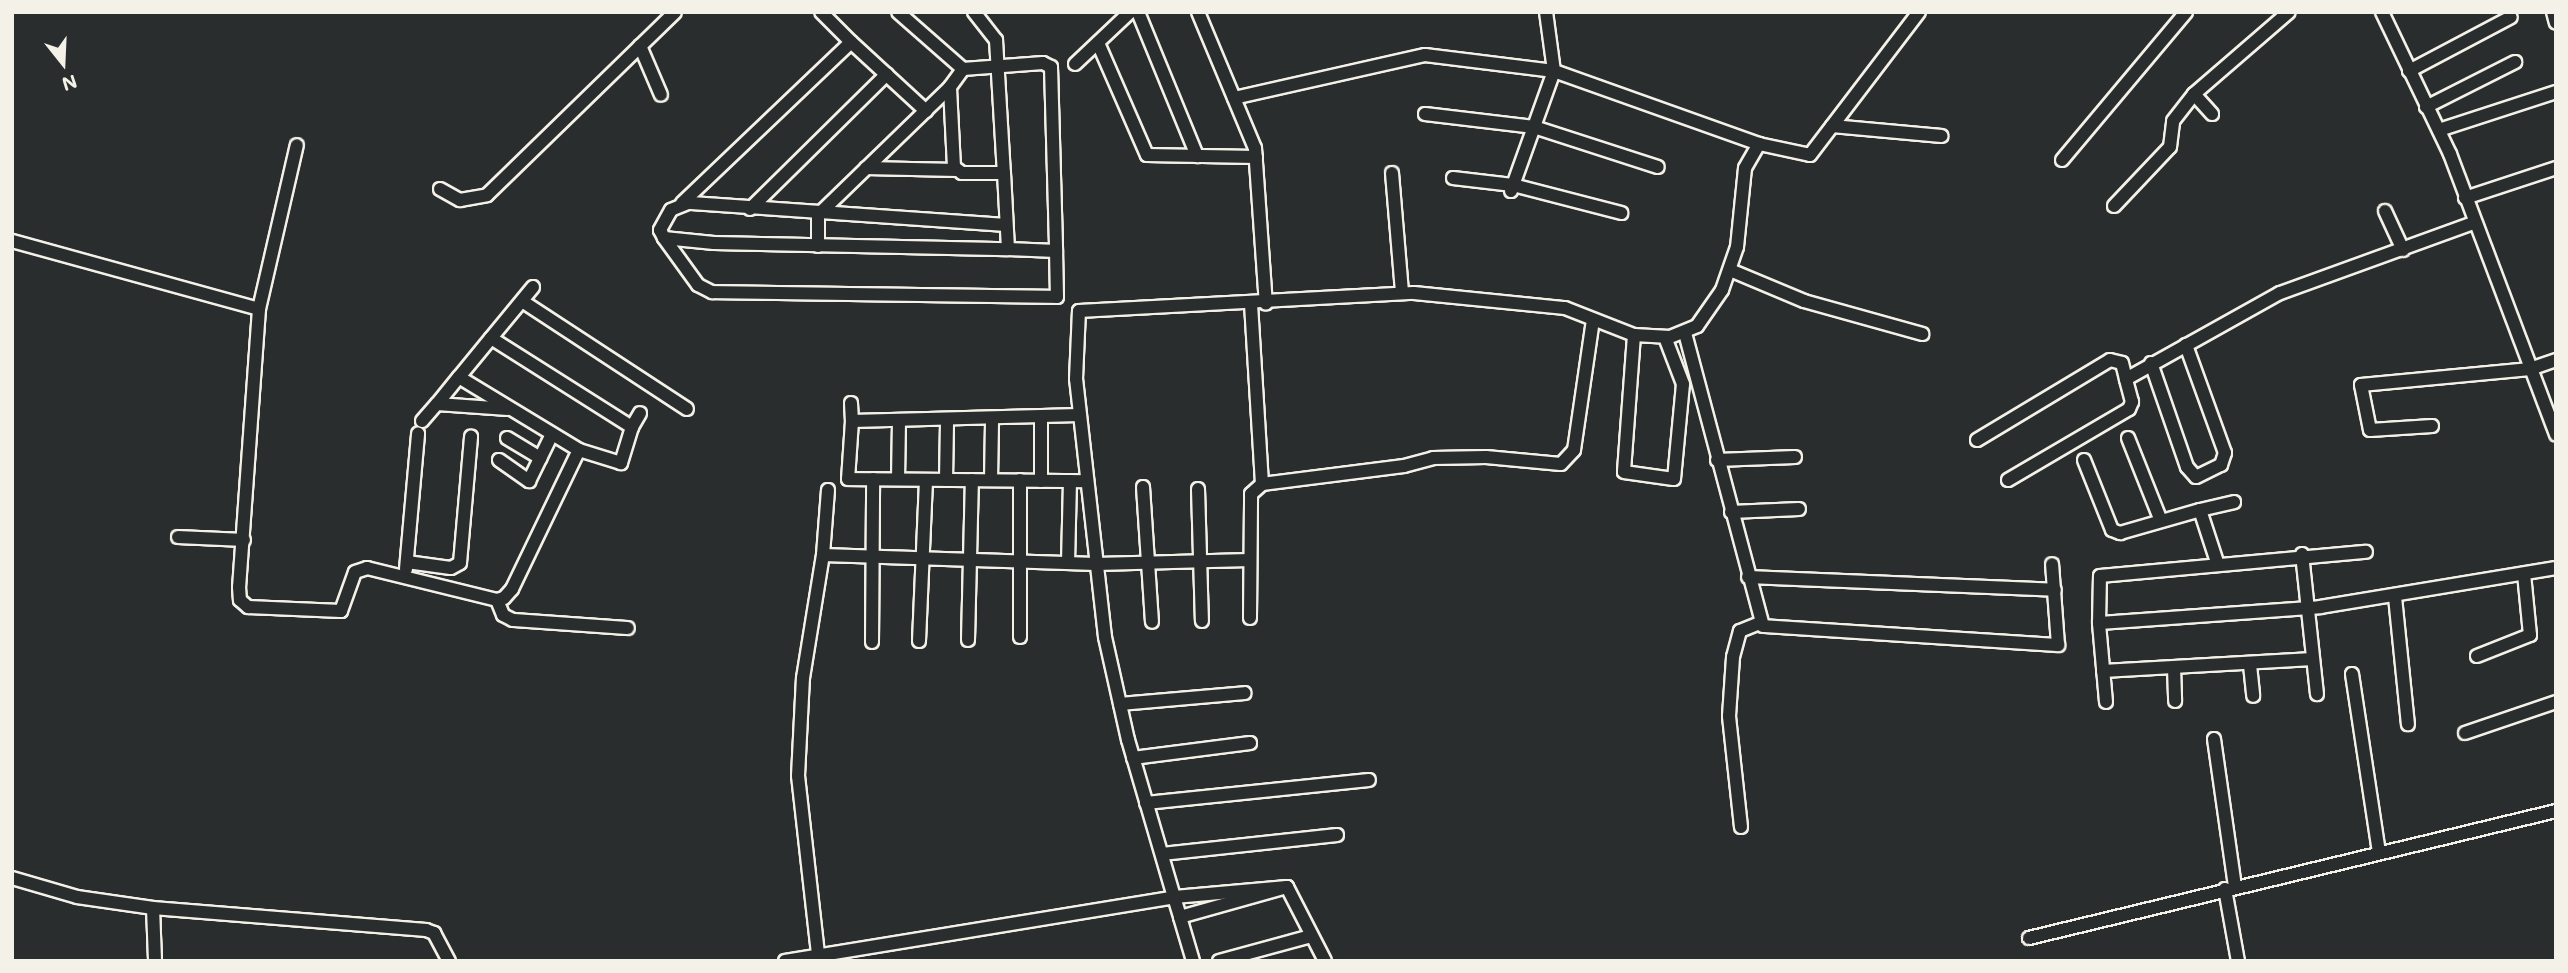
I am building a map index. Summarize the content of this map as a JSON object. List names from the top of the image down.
{
  "north": "bottom"
}
